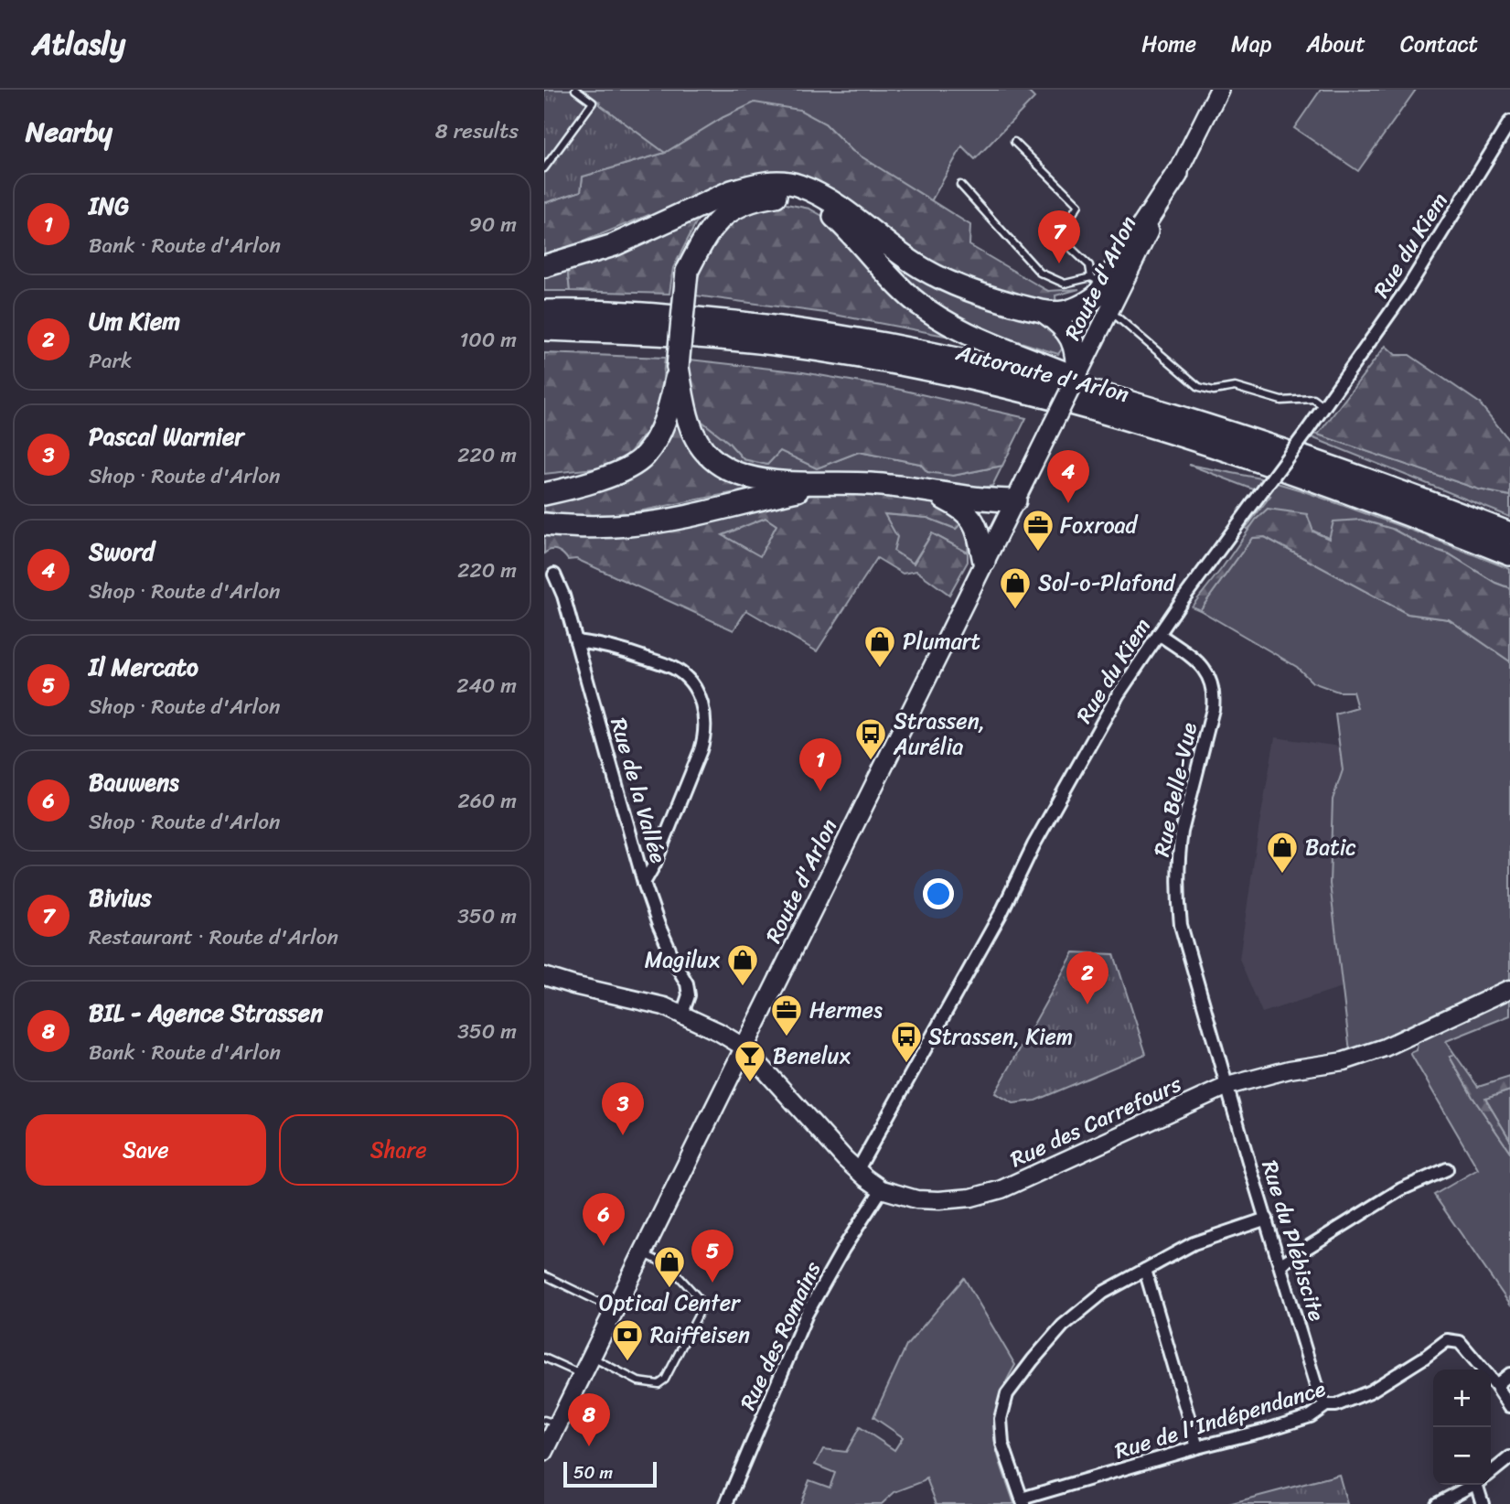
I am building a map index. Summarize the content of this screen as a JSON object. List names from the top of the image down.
{
  "streets": {
    "highway": ["Autoroute d'Arlon"],
    "main road": ["Route d'Arlon", "Rue des Carrefours"],
    "street": [
      "Rue du Kiem",
      "Rue Belle-Vue",
      "Rue de la Vallée",
      "Rue du Plébiscite",
      "Rue des Romains",
      "Rue de l'Indépendance"
    ]
  },
  "crossings": [
    ["Rue du Kiem", "Rue Belle-Vue"],
    ["Rue du Kiem", "Rue des Carrefours"],
    ["Route d'Arlon", "Rue des Carrefours"],
    ["Rue Belle-Vue", "Rue des Carrefours"],
    ["Rue Belle-Vue", "Rue du Plébiscite"],
    ["Rue de la Vallée", "Rue des Carrefours"],
    ["Rue des Carrefours", "Rue du Plébiscite"],
    ["Rue des Carrefours", "Rue des Romains"],
    ["Rue du Plébiscite", "Rue de l'Indépendance"]
  ],
  "places": {
    "office": ["Foxroad", "Hermes"],
    "shop": [
      "Sol-o-Plafond",
      "Plumart",
      "Batic",
      "Magilux",
      "Optical Center"
    ],
    "bus stop": ["Strassen, Aurélia", "Strassen, Kiem"],
    "bar": ["Benelux"],
    "bank": ["Raiffeisen"]
  },
  "scale_bar": "50 m",
  "page": {
    "header": "Atlasly",
    "nav": [
      "Home",
      "Map",
      "About",
      "Contact"
    ],
    "heading": ["Nearby", "8 results"],
    "list": [
      {
        "mark": "1",
        "name": "ING",
        "note": "Bank · Route d'Arlon",
        "value": "90 m"
      },
      {
        "mark": "2",
        "name": "Um Kiem",
        "note": "Park",
        "value": "100 m"
      },
      {
        "mark": "3",
        "name": "Pascal Warnier",
        "note": "Shop · Route d'Arlon",
        "value": "220 m"
      },
      {
        "mark": "4",
        "name": "Sword",
        "note": "Shop · Route d'Arlon",
        "value": "220 m"
      },
      {
        "mark": "5",
        "name": "Il Mercato",
        "note": "Shop · Route d'Arlon",
        "value": "240 m"
      },
      {
        "mark": "6",
        "name": "Bauwens",
        "note": "Shop · Route d'Arlon",
        "value": "260 m"
      },
      {
        "mark": "7",
        "name": "Bivius",
        "note": "Restaurant · Route d'Arlon",
        "value": "350 m"
      },
      {
        "mark": "8",
        "name": "BIL - Agence Strassen",
        "note": "Bank · Route d'Arlon",
        "value": "350 m"
      }
    ],
    "pins": [
      "7",
      "4",
      "1",
      "2",
      "3",
      "6",
      "5",
      "8"
    ],
    "buttons": ["Save", "Share"],
    "map_buttons": ["+", "−"],
    "scale": "50 m"
  }
}
